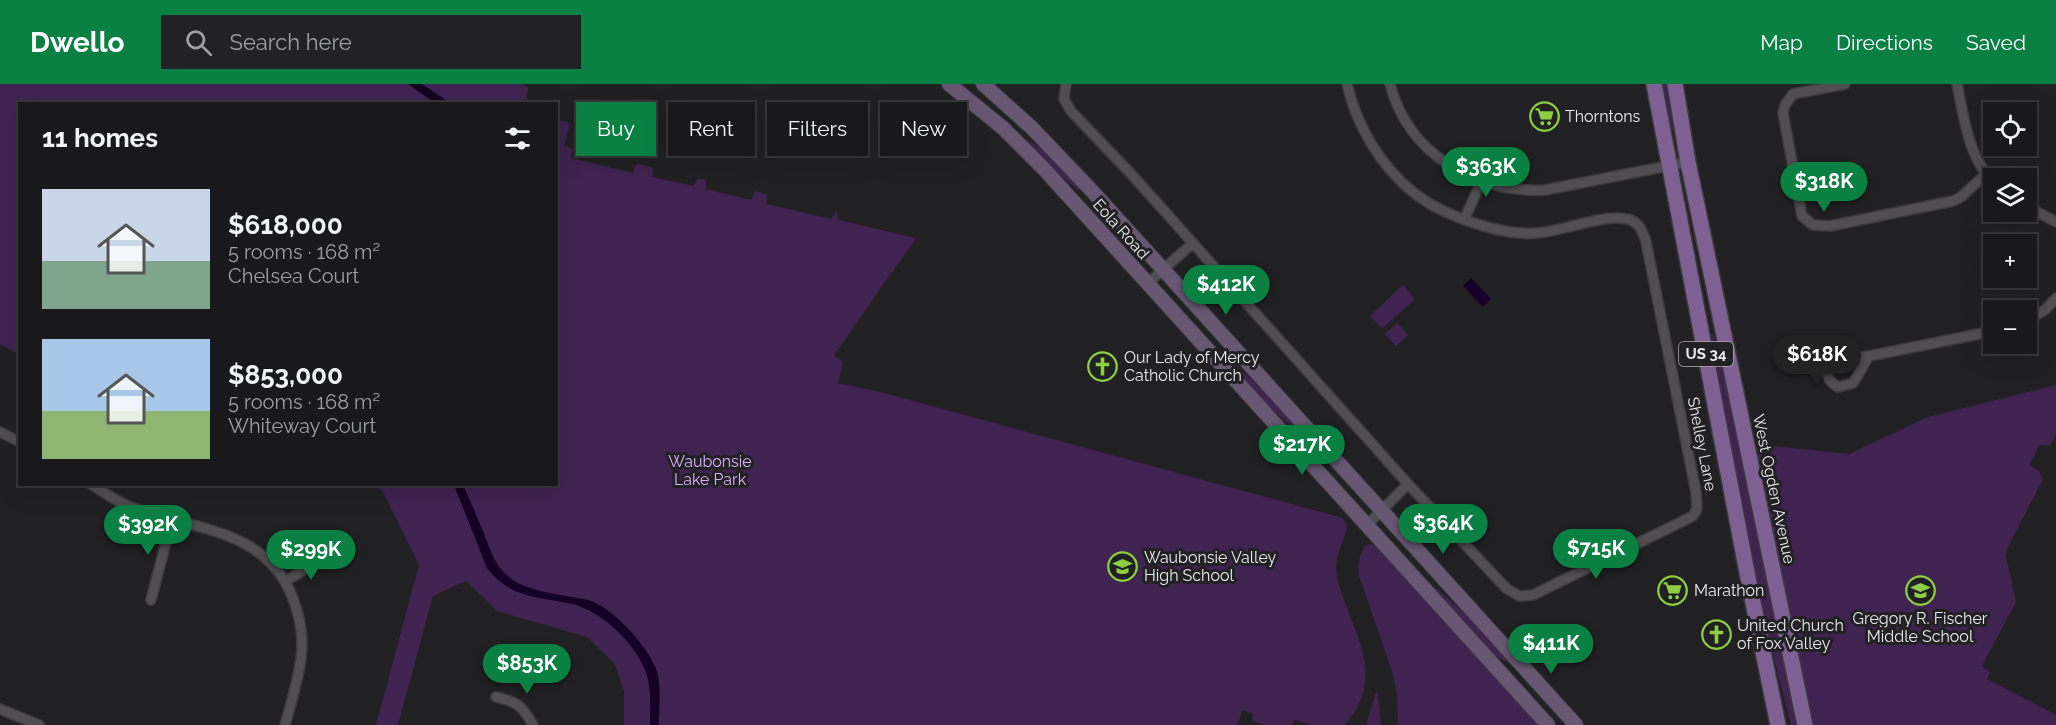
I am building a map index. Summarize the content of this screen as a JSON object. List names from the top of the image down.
{
  "streets": {
    "main road": ["Eola Road", "US 34", "West Ogden Avenue"],
    "street": ["Shelley Lane"]
  },
  "parks": ["Waubonsie Lake Park"],
  "places": {
    "supermarket": ["Thorntons", "Marathon"],
    "church": ["Our Lady of Mercy Catholic Church", "United Church of Fox Valley"],
    "school or university": ["Waubonsie Valley High School", "Gregory R. Fischer Middle School"]
  },
  "page": {
    "header": "Dwello",
    "search": "Search here",
    "nav": ["Map", "Directions", "Saved"],
    "map_buttons": ["+", "−"],
    "chip": [
      "Buy",
      "Rent",
      "Filters",
      "New"
    ],
    "heading": "11 homes",
    "price": [
      "$363K",
      "$318K",
      "$412K",
      "$618K",
      "$217K",
      "$364K",
      "$392K",
      "$715K",
      "$299K",
      "$411K",
      "$853K"
    ],
    "list": [
      {
        "name": "$618,000",
        "note": "5 rooms · 168 m² · Chelsea Court"
      },
      {
        "name": "$853,000",
        "note": "5 rooms · 168 m² · Whiteway Court"
      }
    ]
  }
}
